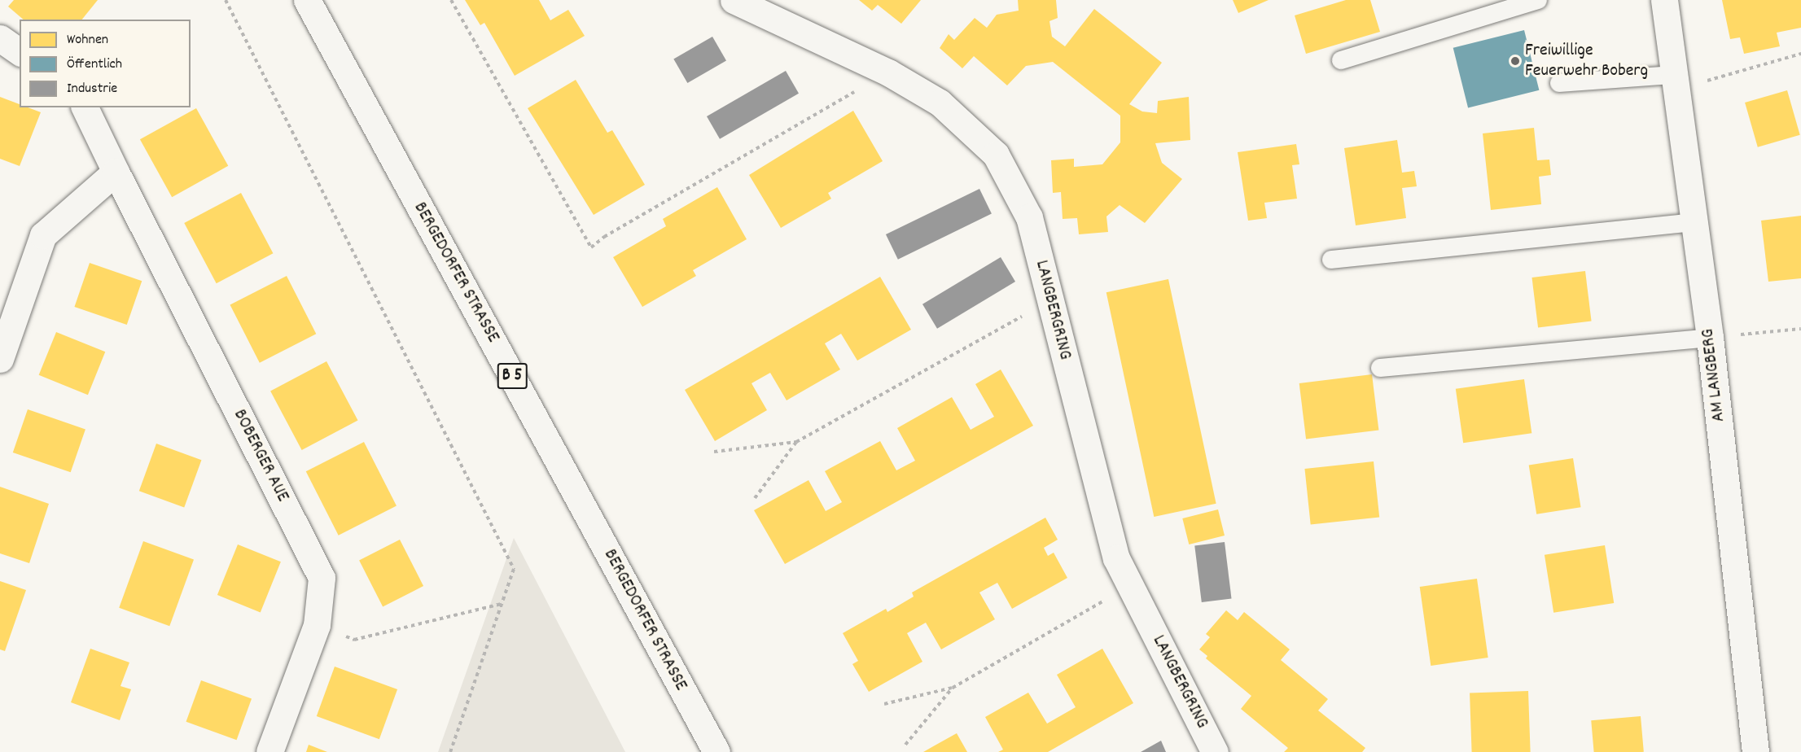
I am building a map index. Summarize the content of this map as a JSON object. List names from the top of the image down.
{
  "streets": {
    "street": [
      "BERGEDORFER STRASSE",
      "LANGBERGRING",
      "AM LANGBERG",
      "B 5",
      "BOBERGER AUE"
    ]
  },
  "places": ["Freiwillige Feuerwehr Boberg"],
  "legend": ["Wohnen", "Öffentlich", "Industrie"]
}
